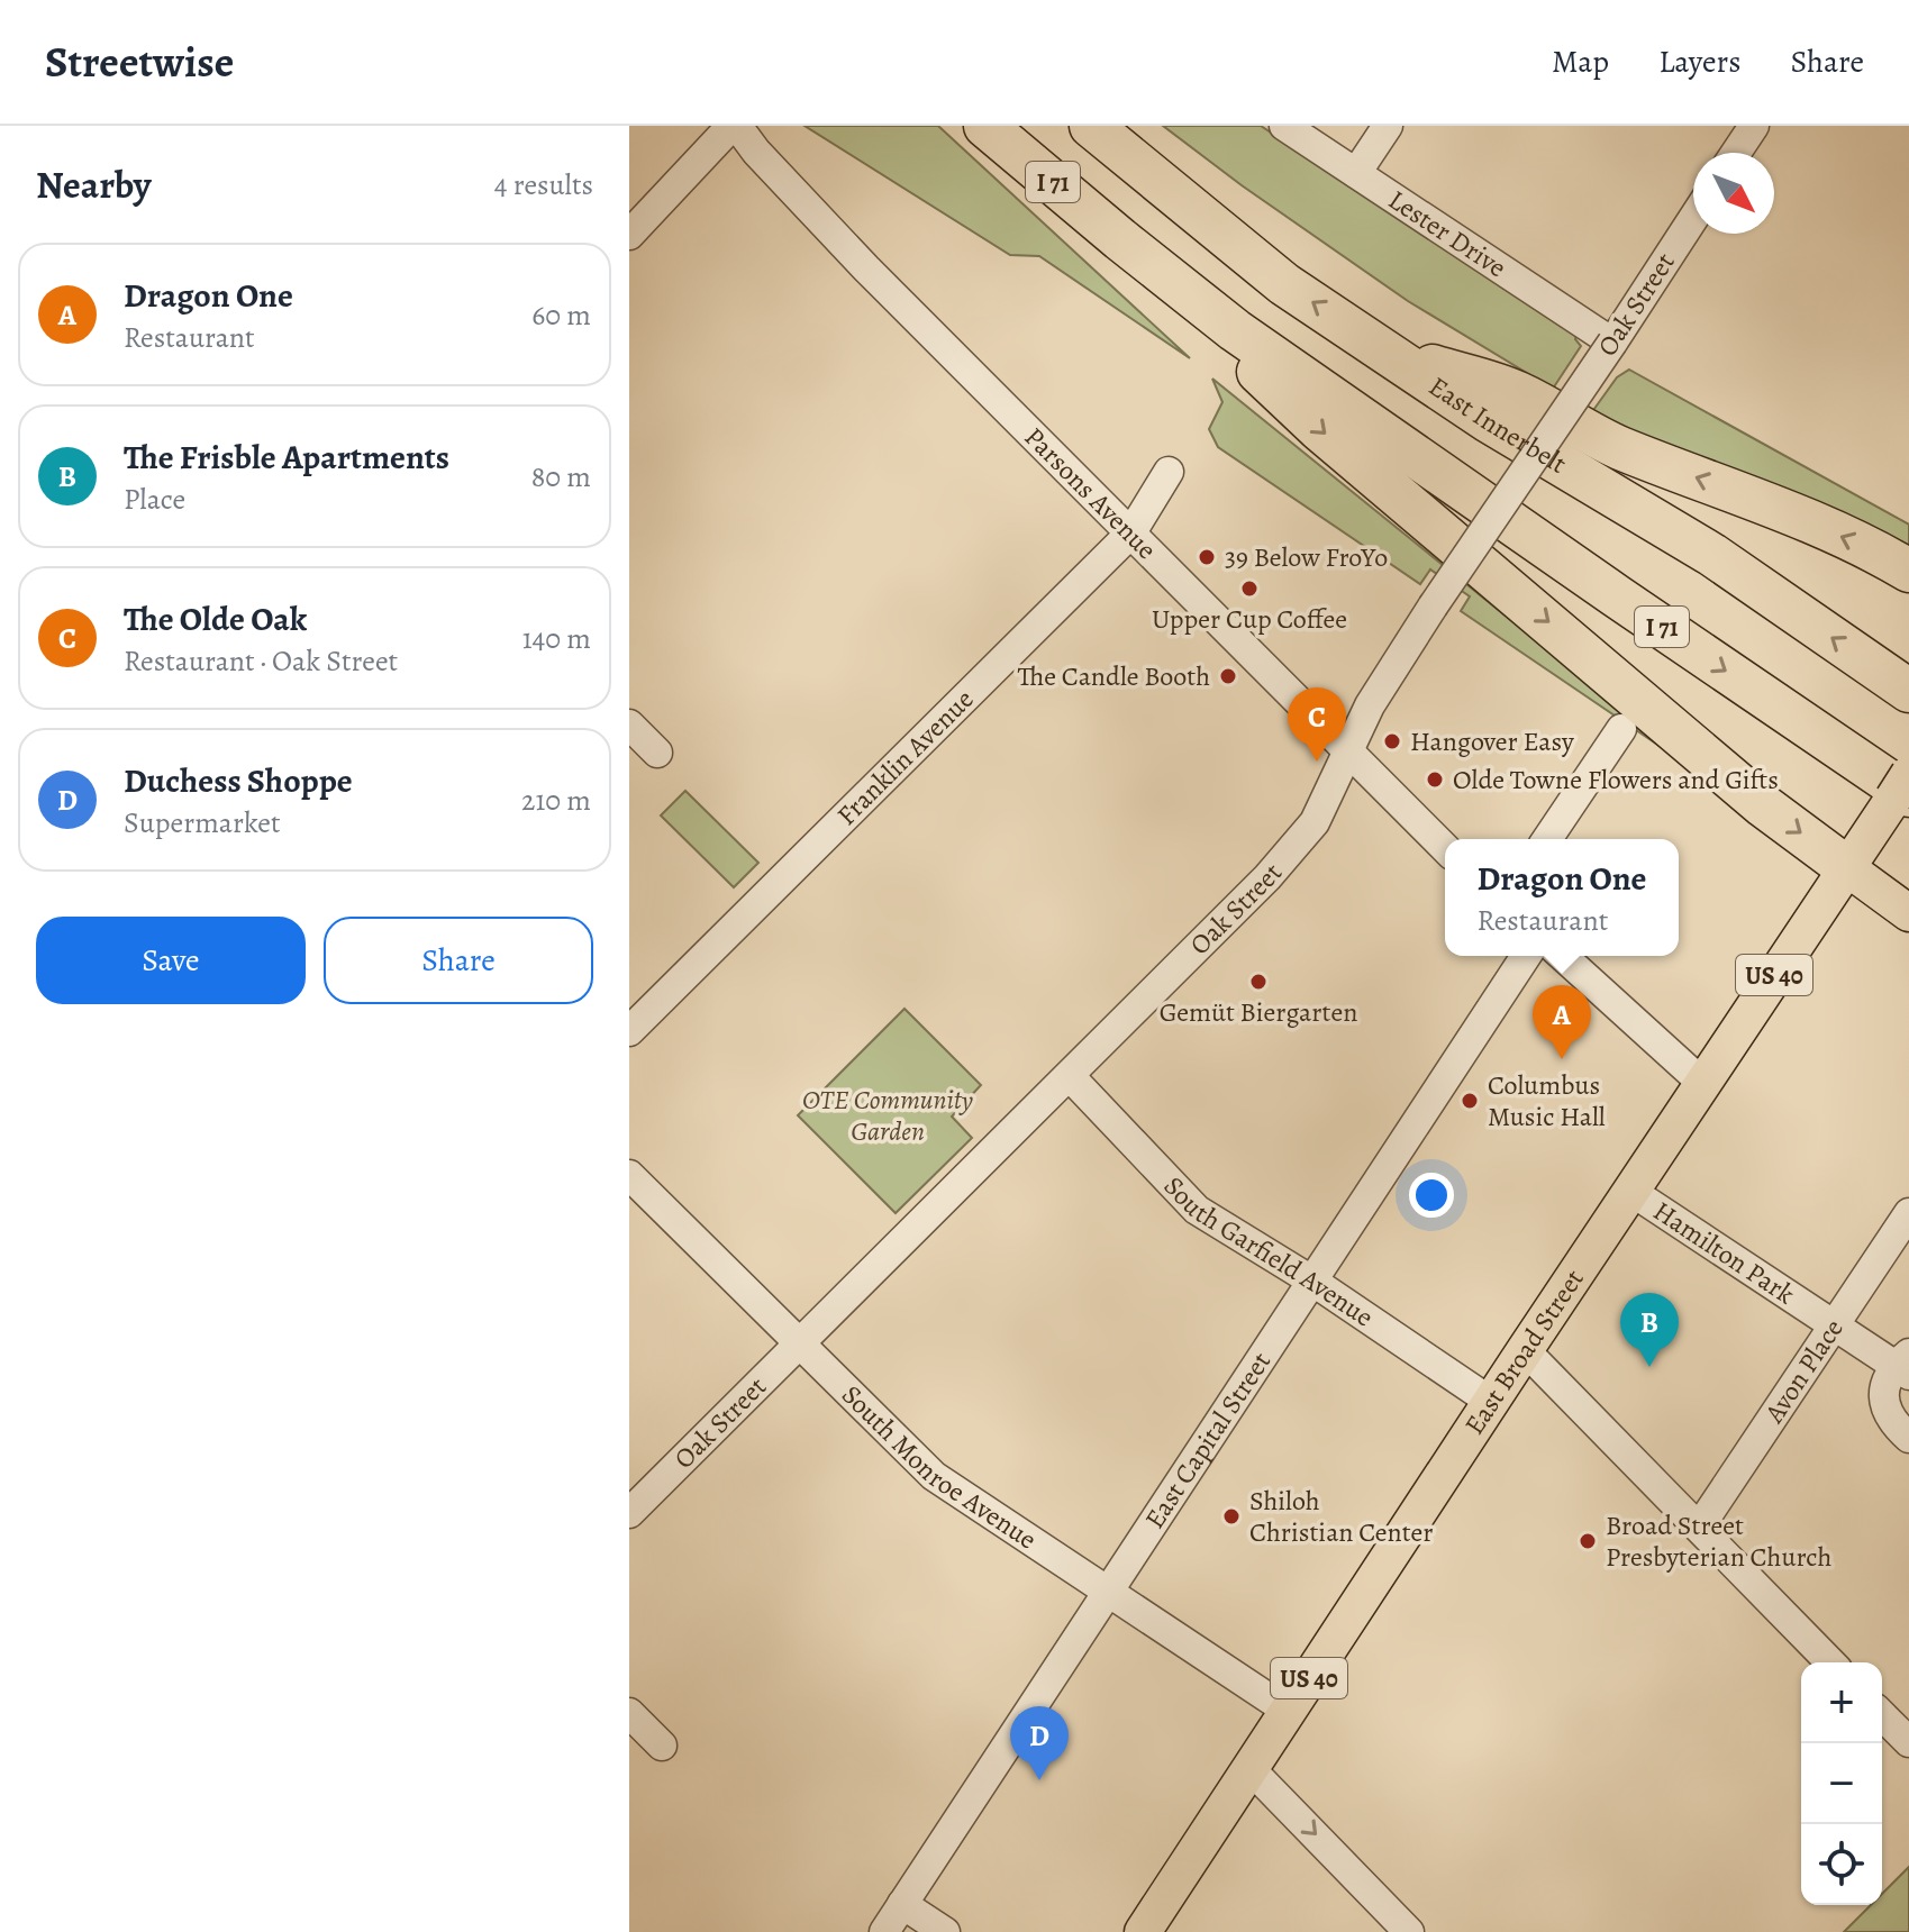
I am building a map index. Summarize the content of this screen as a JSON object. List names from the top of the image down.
{
  "streets": {
    "highway": ["I 71", "East Innerbelt"],
    "main road": ["US 40", "East Broad Street"],
    "street": [
      "Lester Drive",
      "Oak Street",
      "Parsons Avenue",
      "Franklin Avenue",
      "South Garfield Avenue",
      "Hamilton Park",
      "Avon Place",
      "East Capital Street",
      "South Monroe Avenue"
    ]
  },
  "crossings": [
    ["Lester Drive", "Oak Street"],
    ["Oak Street", "Parsons Avenue"],
    ["Oak Street", "South Garfield Avenue"],
    ["Oak Street", "South Monroe Avenue"],
    ["Parsons Avenue", "Franklin Avenue"],
    ["South Garfield Avenue", "East Broad Street"],
    ["South Garfield Avenue", "East Capital Street"],
    ["Hamilton Park", "East Broad Street"],
    ["Hamilton Park", "Avon Place"],
    ["East Broad Street", "South Monroe Avenue"],
    ["East Capital Street", "South Monroe Avenue"]
  ],
  "parks": ["OTE Community Garden"],
  "places": [
    "39 Below FroYo",
    "Upper Cup Coffee",
    "The Candle Booth",
    "Hangover Easy",
    "Olde Towne Flowers and Gifts",
    "Gemüt Biergarten",
    "Columbus Music Hall",
    "Shiloh Christian Center",
    "Broad Street Presbyterian Church"
  ],
  "north": "bottom right",
  "page": {
    "header": "Streetwise",
    "nav": ["Map", "Layers", "Share"],
    "heading": ["Nearby", "4 results"],
    "list": [
      {
        "mark": "A",
        "name": "Dragon One",
        "note": "Restaurant",
        "value": "60 m"
      },
      {
        "mark": "B",
        "name": "The Frisble Apartments",
        "note": "Place",
        "value": "80 m"
      },
      {
        "mark": "C",
        "name": "The Olde Oak",
        "note": "Restaurant · Oak Street",
        "value": "140 m"
      },
      {
        "mark": "D",
        "name": "Duchess Shoppe",
        "note": "Supermarket",
        "value": "210 m"
      }
    ],
    "pins": [
      "C",
      "A",
      "B",
      "D"
    ],
    "popup": ["Dragon One", "Restaurant"],
    "buttons": ["Save", "Share"],
    "map_buttons": ["+", "−"]
  }
}
